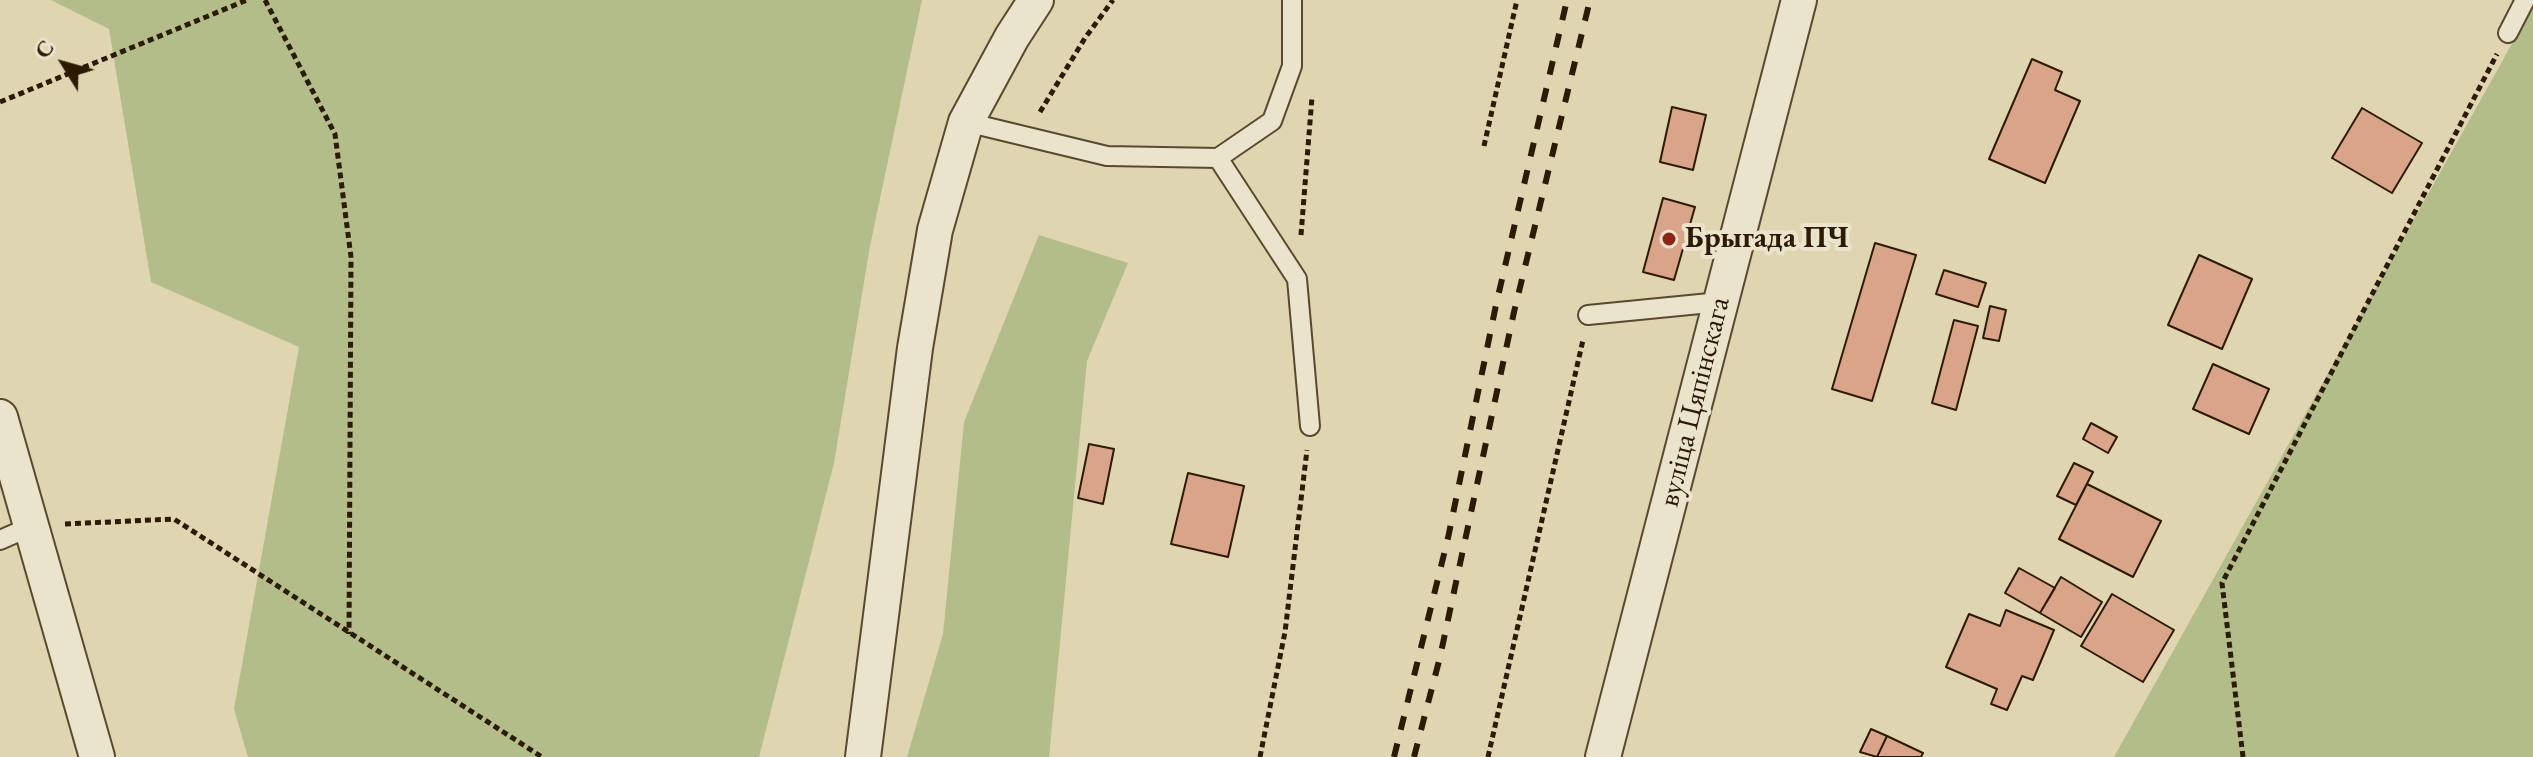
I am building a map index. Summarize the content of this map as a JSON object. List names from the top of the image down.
{
  "streets": {
    "street": ["вуліца Цяпінскага"]
  },
  "places": ["Брыгада ПЧ"],
  "north": "top left"
}
